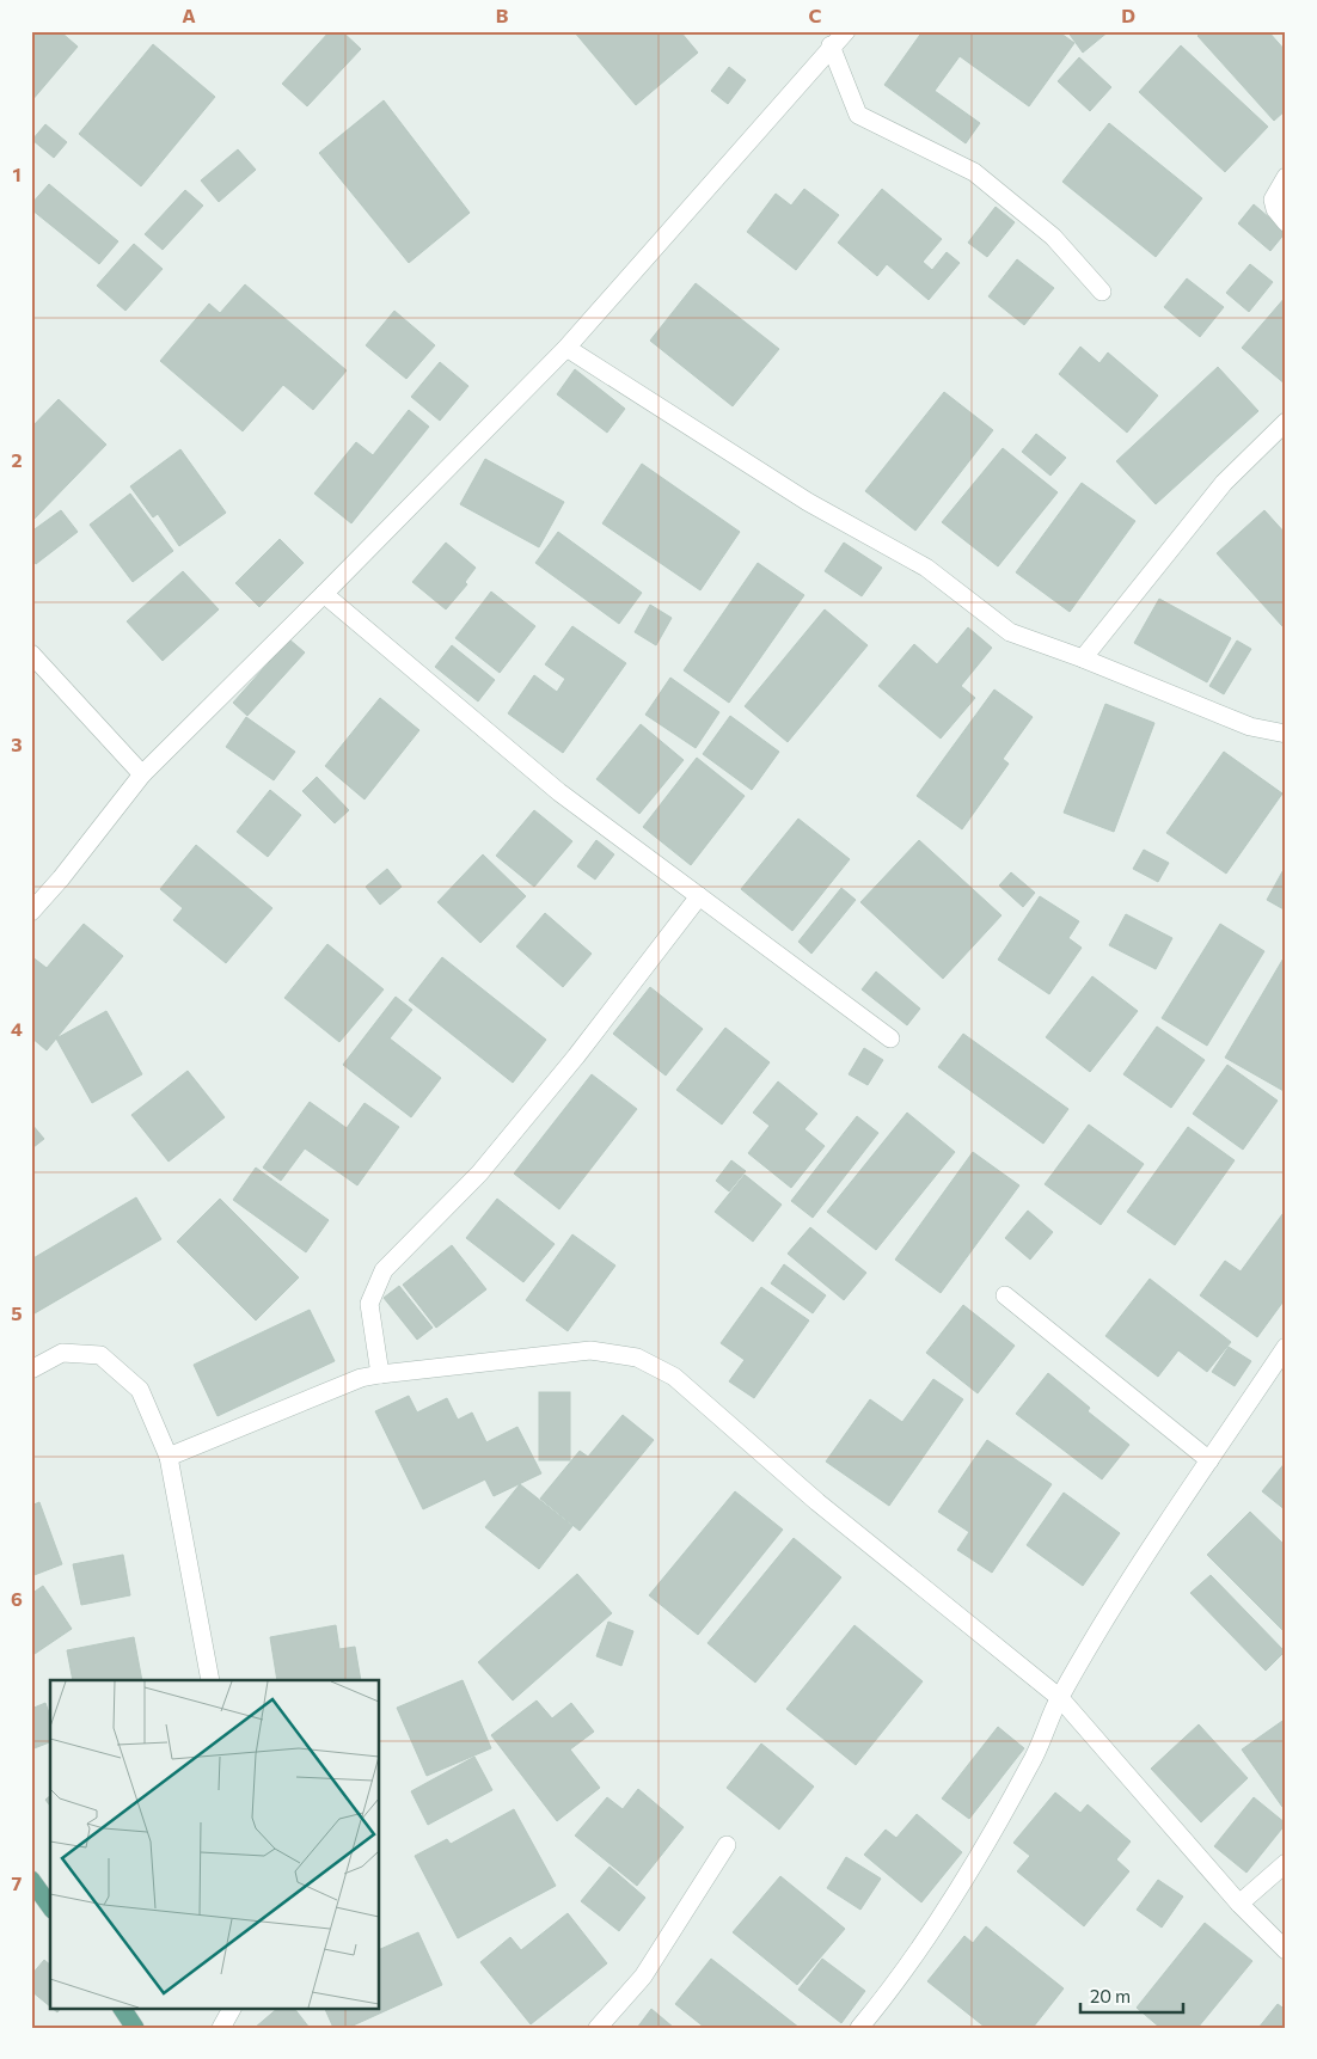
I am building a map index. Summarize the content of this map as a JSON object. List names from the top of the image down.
{
  "scale_bar": "20 m",
  "grid": {
    "columns": [
      "A",
      "B",
      "C",
      "D"
    ],
    "rows": [
      "1",
      "2",
      "3",
      "4",
      "5",
      "6",
      "7"
    ]
  }
}
